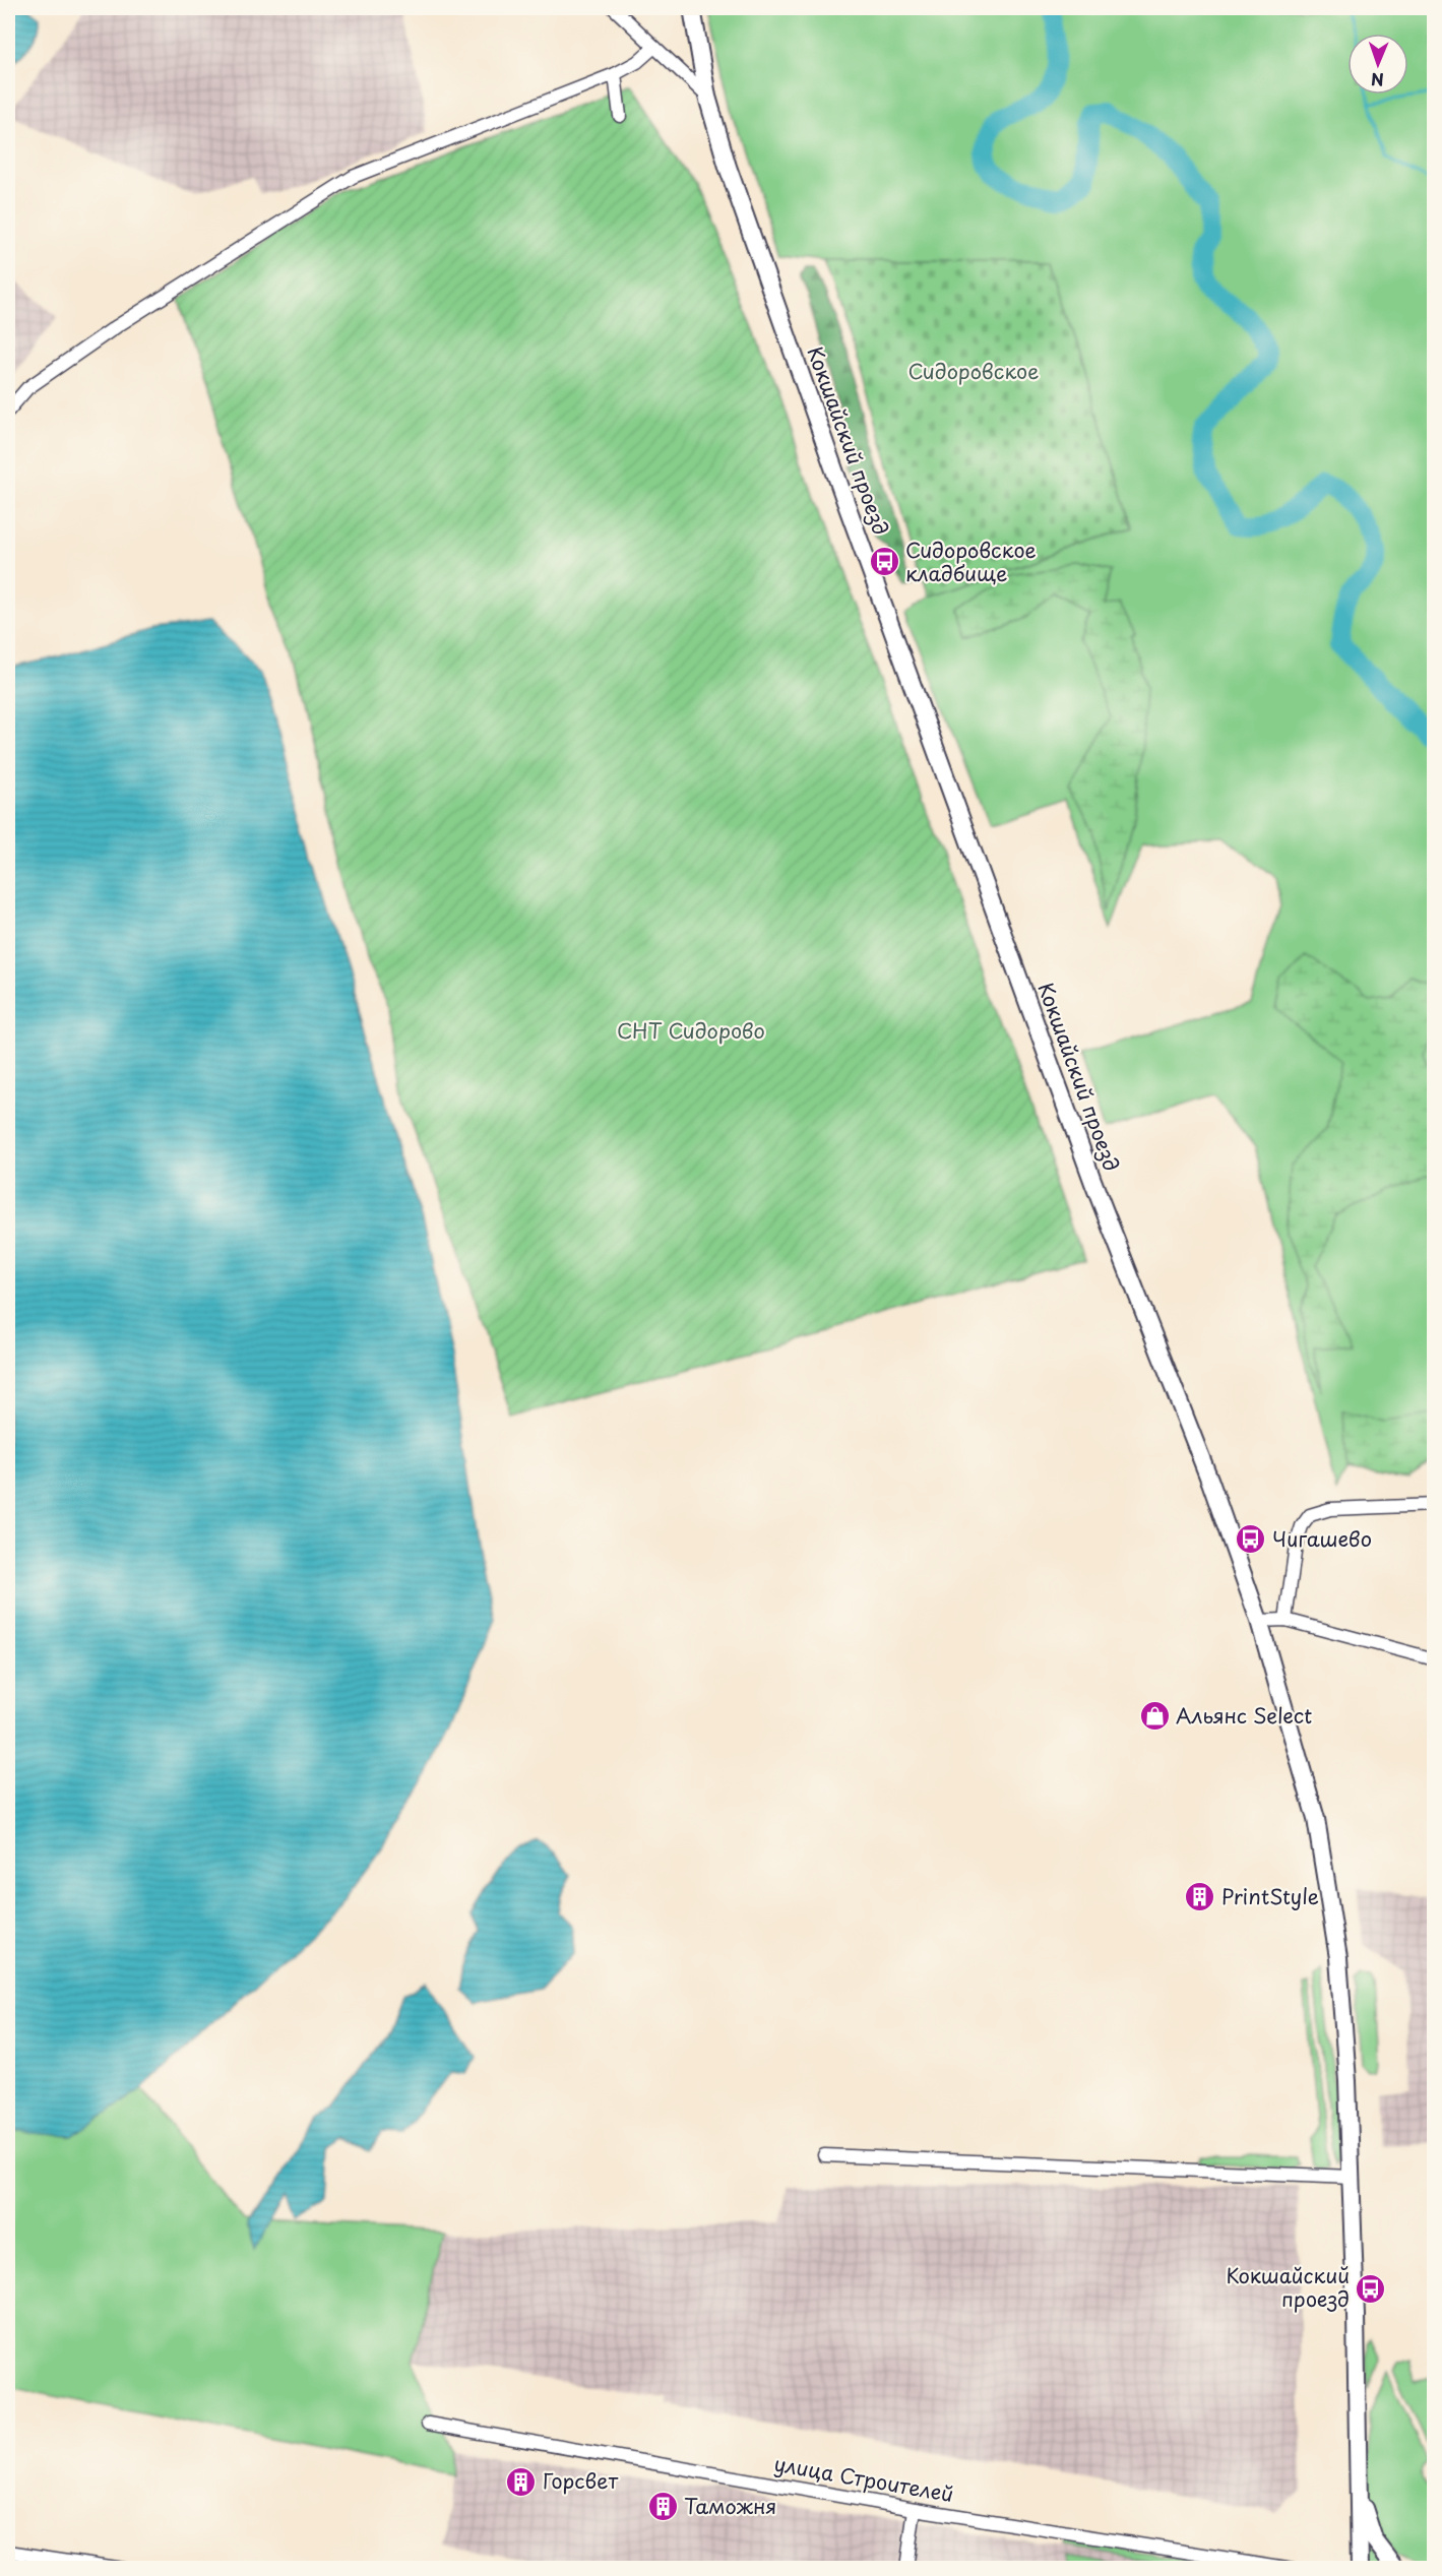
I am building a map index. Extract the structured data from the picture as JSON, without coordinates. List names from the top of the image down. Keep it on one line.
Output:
{"streets":{"main road":["Кокшайский проезд"],"street":["улица Строителей"]},"parks":["Сидоровское","СНТ Сидорово"],"places":{"bus stop":["Сидоровское кладбище","Чигашево","Кокшайский проезд"],"shop":["Альянс Select"],"building":["PrintStyle","Горсвет","Таможня"]},"north":"bottom"}
